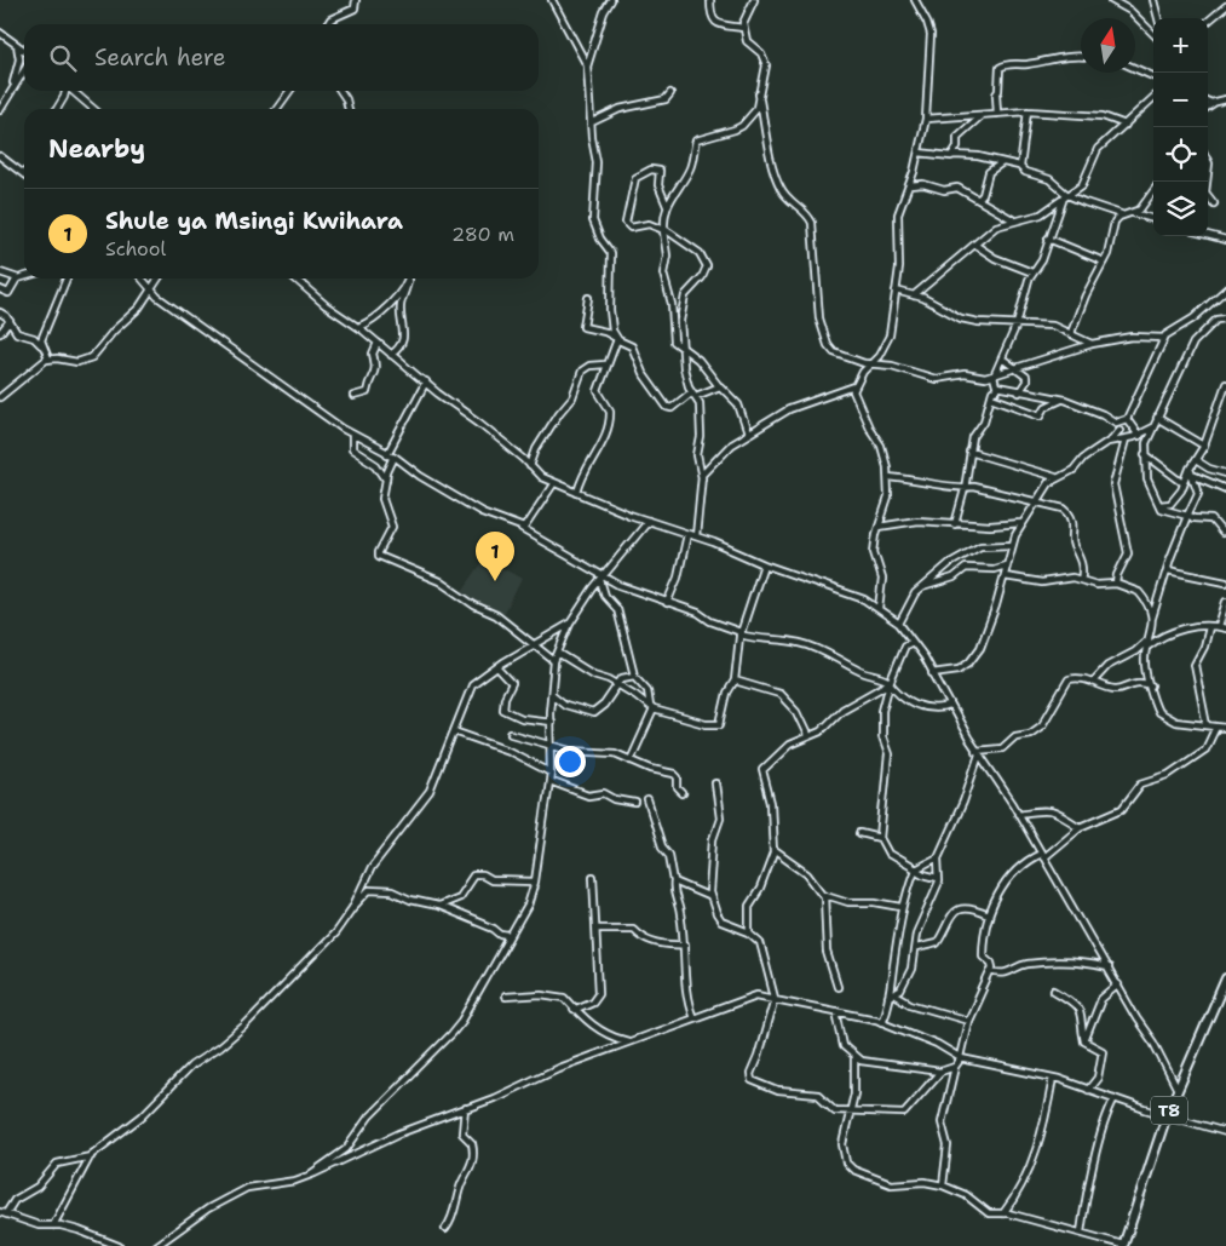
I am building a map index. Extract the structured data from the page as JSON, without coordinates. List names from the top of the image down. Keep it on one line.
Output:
{"streets":{"highway":["T8"]},"north":"top","page":{"map_buttons":["+","−"],"search":"Search here","heading":"Nearby","list":[{"mark":"1","name":"Shule ya Msingi Kwihara","note":"School","value":"280 m"}],"pins":"1"}}
